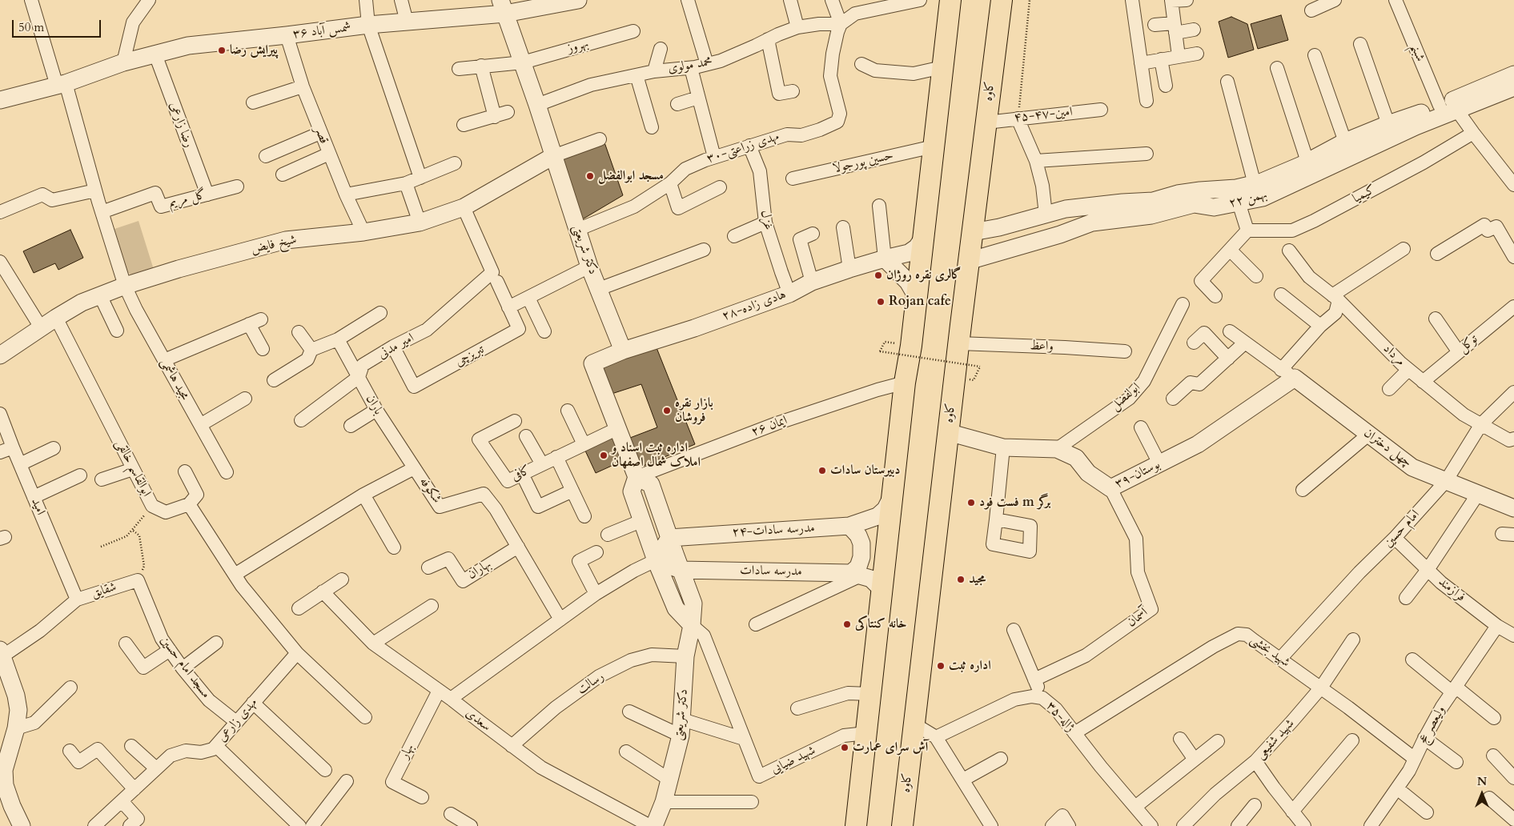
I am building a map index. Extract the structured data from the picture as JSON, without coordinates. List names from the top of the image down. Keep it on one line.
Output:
{"streets":{"main road":["کاوه"],"street":["شمس آباد ۳۶","بهروز","شبنم","محمد مولوی","۴۵-۴۷-امین","رضا زارعی","قصر","۳۰-مهدی زراعتی","حسین پورجولا","کیمیا","گل مریم","۲۲ بهمن","غزل","شیخ فایض","دکتر شریعتی","۲۸-هادی زاده","توکل","امیر مدنی","واعظ","مرداد","تبریزچی","مجید هاشمی","ابولفضل","باران","۲۶ ایمان","چهل دختران","ابوالقاسم خالقی","کافی","۳۹-بوستان","شکوفه","امید","امام حسین","۲۴-مدرسه سادات","بهاران","مدرسه سادات","فرازمند","شقایق","آسمان","شهید بخشی","مسجد امام حسین","رسالت","۳۵-ژاله","مهدی زارعی","سعدی","ولیعصر عج","شهید شفیعی","بهار","شهید ضیایی"]},"crossings":[["شمس آباد ۳۶","رضا زارعی"],["شمس آباد ۳۶","قصر"],["شمس آباد ۳۶","دکتر شریعتی"],["شمس آباد ۳۶","مجید هاشمی"],["بهروز","دکتر شریعتی"],["شبنم","۲۲ بهمن"],["محمد مولوی","۳۰-مهدی زراعتی"],["محمد مولوی","دکتر شریعتی"],["کاوه","۴۵-۴۷-امین"],["کاوه","۲۲ بهمن"],["کاوه","واعظ"],["کاوه","۳۹-بوستان"],["رضا زارعی","گل مریم"],["قصر","شیخ فایض"],["۳۰-مهدی زراعتی","غزل"],["۳۰-مهدی زراعتی","دکتر شریعتی"],["گل مریم","مجید هاشمی"],["غزل","۲۸-هادی زاده"],["شیخ فایض","دکتر شریعتی"],["شیخ فایض","تبریزچی"],["شیخ فایض","مجید هاشمی"],["شیخ فایض","ابوالقاسم خالقی"],["دکتر شریعتی","۲۸-هادی زاده"],["دکتر شریعتی","۲۶ ایمان"],["دکتر شریعتی","۲۴-مدرسه سادات"],["دکتر شریعتی","مدرسه سادات"],["دکتر شریعتی","رسالت"],["دکتر شریعتی","شهید ضیایی"],["توکل","مرداد"],["امیر مدنی","تبریزچی"],["امیر مدنی","باران"],["مرداد","امام حسین"],["ابولفضل","۳۹-بوستان"],["باران","شکوفه"],["چهل دختران","۳۹-بوستان"],["چهل دختران","امام حسین"],["۳۹-بوستان","آسمان"],["شکوفه","بهاران"],["امید","شقایق"],["امام حسین","فرازمند"],["امام حسین","شهید بخشی"],["فرازمند","ولیعصر عج"],["شقایق","مسجد امام حسین"],["شهید بخشی","۳۵-ژاله"],["شهید بخشی","ولیعصر عج"],["شهید بخشی","شهید شفیعی"],["مسجد امام حسین","مهدی زارعی"],["رسالت","سعدی"],["سعدی","بهار"]],"places":["پیرایش رضا","مسجد ابوالفضل","گالری نقره روژان","Rojan cafe","بازار نقره فروشان","اداره ثبت اسناد و املاک شمال اصفهان","دبیرستان سادات","فست فود m برگر","مجید","خانه کنتاکی","اداره ثبت","آش سرای عمارت"],"scale_bar":"50 m","north":"top"}
